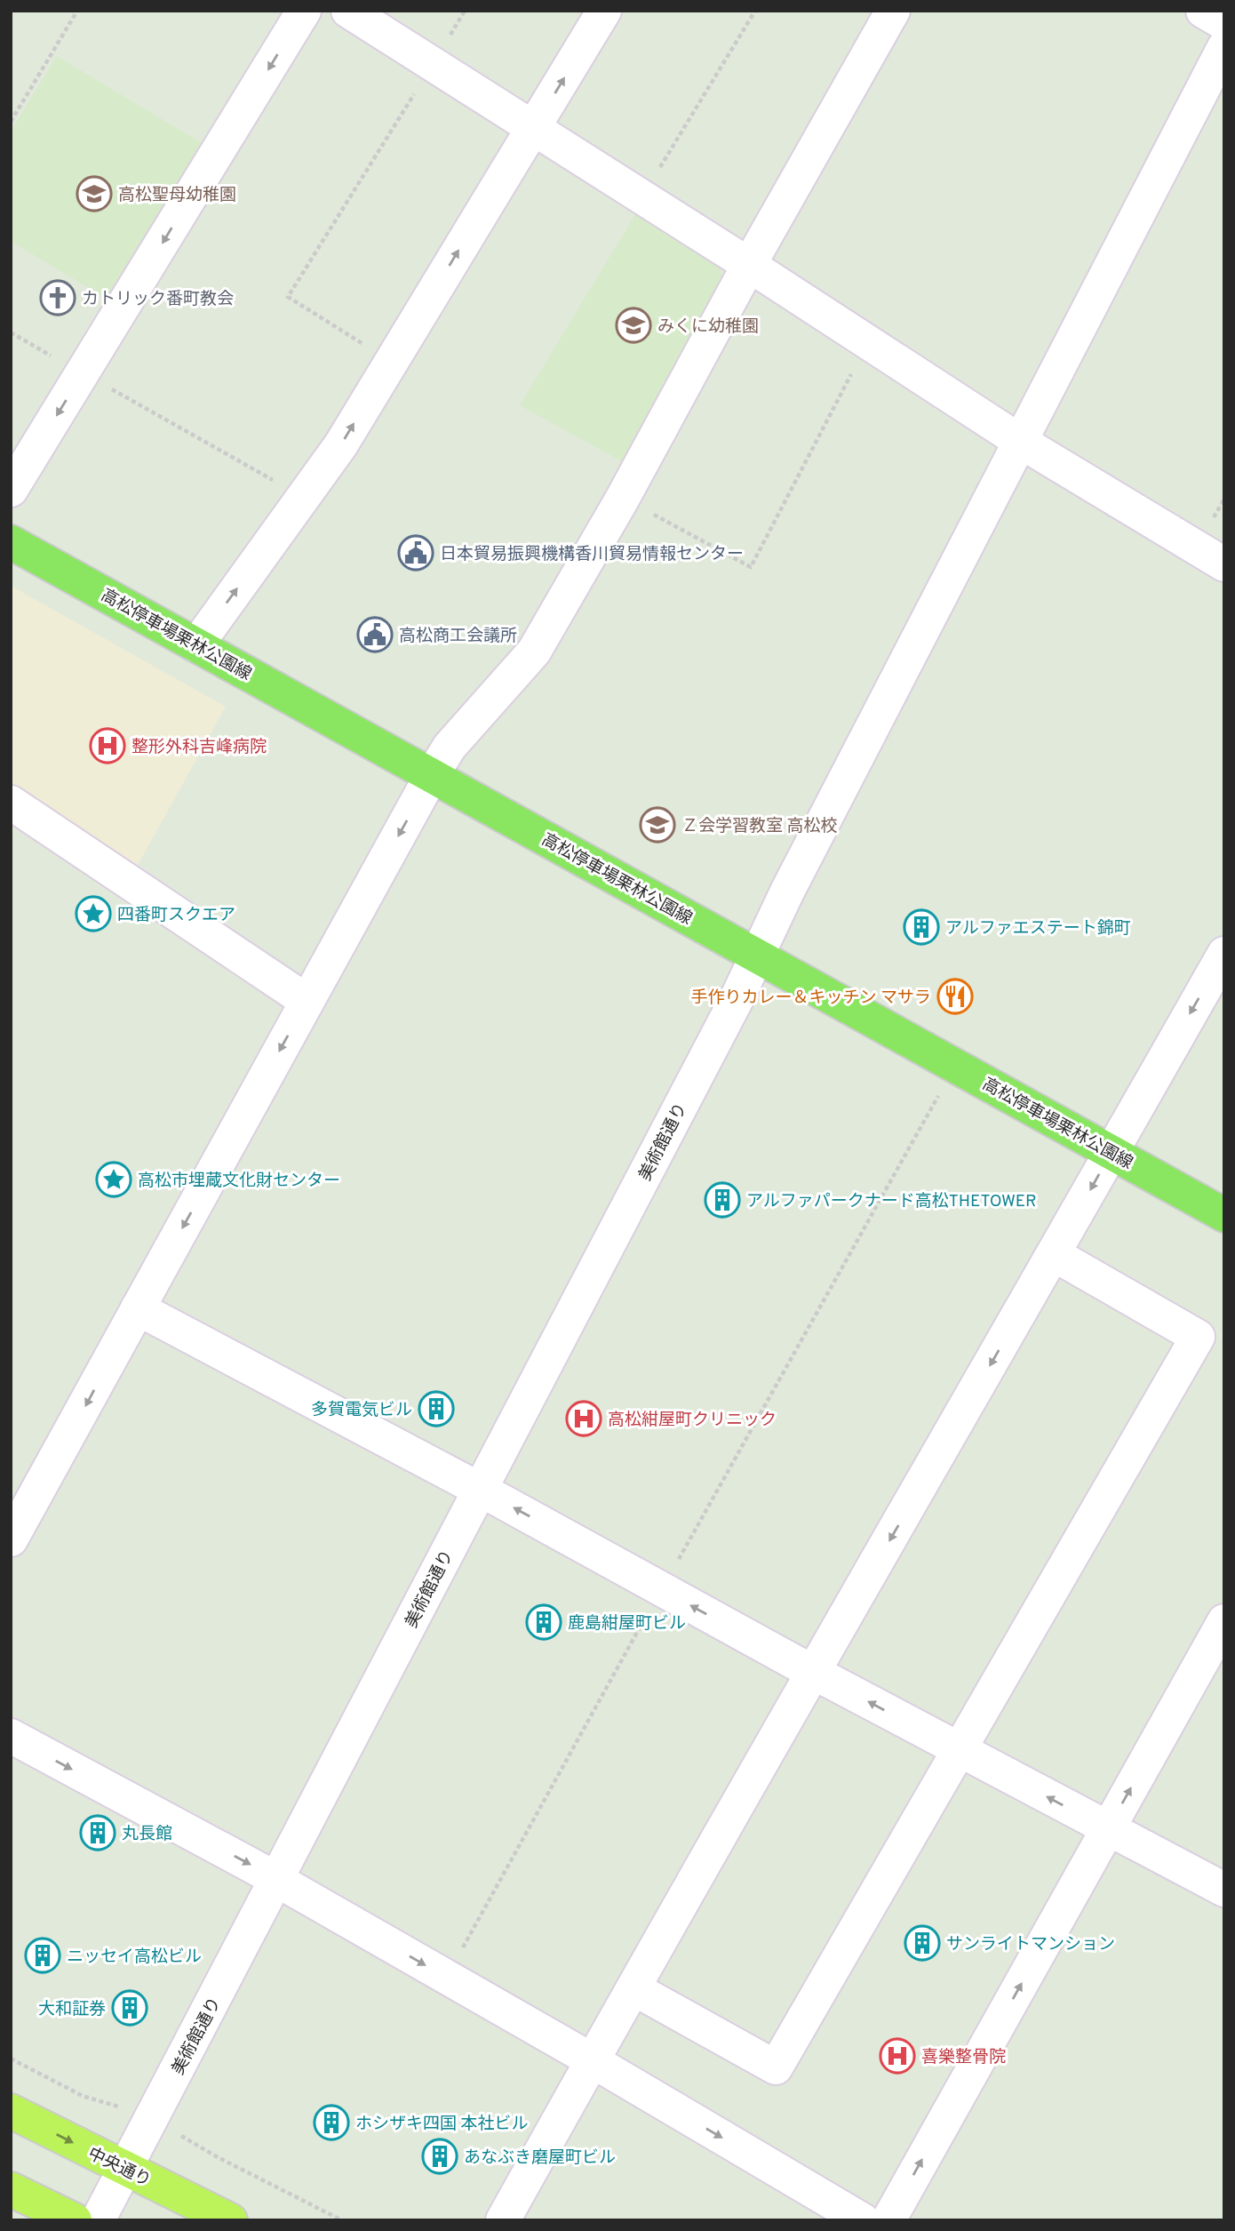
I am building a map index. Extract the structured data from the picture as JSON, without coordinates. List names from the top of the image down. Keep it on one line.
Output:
{"streets":{"highway":["中央通り"],"main road":["高松停車場栗林公園線"],"street":["美術館通り"]},"crossings":[["高松停車場栗林公園線","美術館通り"],["美術館通り","中央通り"]],"places":{"school or university":["高松聖母幼稚園","みくに幼稚園","Ｚ会学習教室 高松校"],"church":["カトリック番町教会"],"public building":["日本貿易振興機構香川貿易情報センター","高松商工会議所"],"hospital":["整形外科吉峰病院","高松紺屋町クリニック","喜樂整骨院"],"place":["四番町スクエア","高松市埋蔵文化財センター"],"building":["アルファエステート錦町","アルファパークナード高松THETOWER","多賀電気ビル","鹿島紺屋町ビル","丸長館","サンライトマンション","ニッセイ高松ビル","大和証券","ホシザキ四国 本社ビル","あなぶき磨屋町ビル"],"restaurant":["手作りカレー＆キッチン マサラ"]}}
